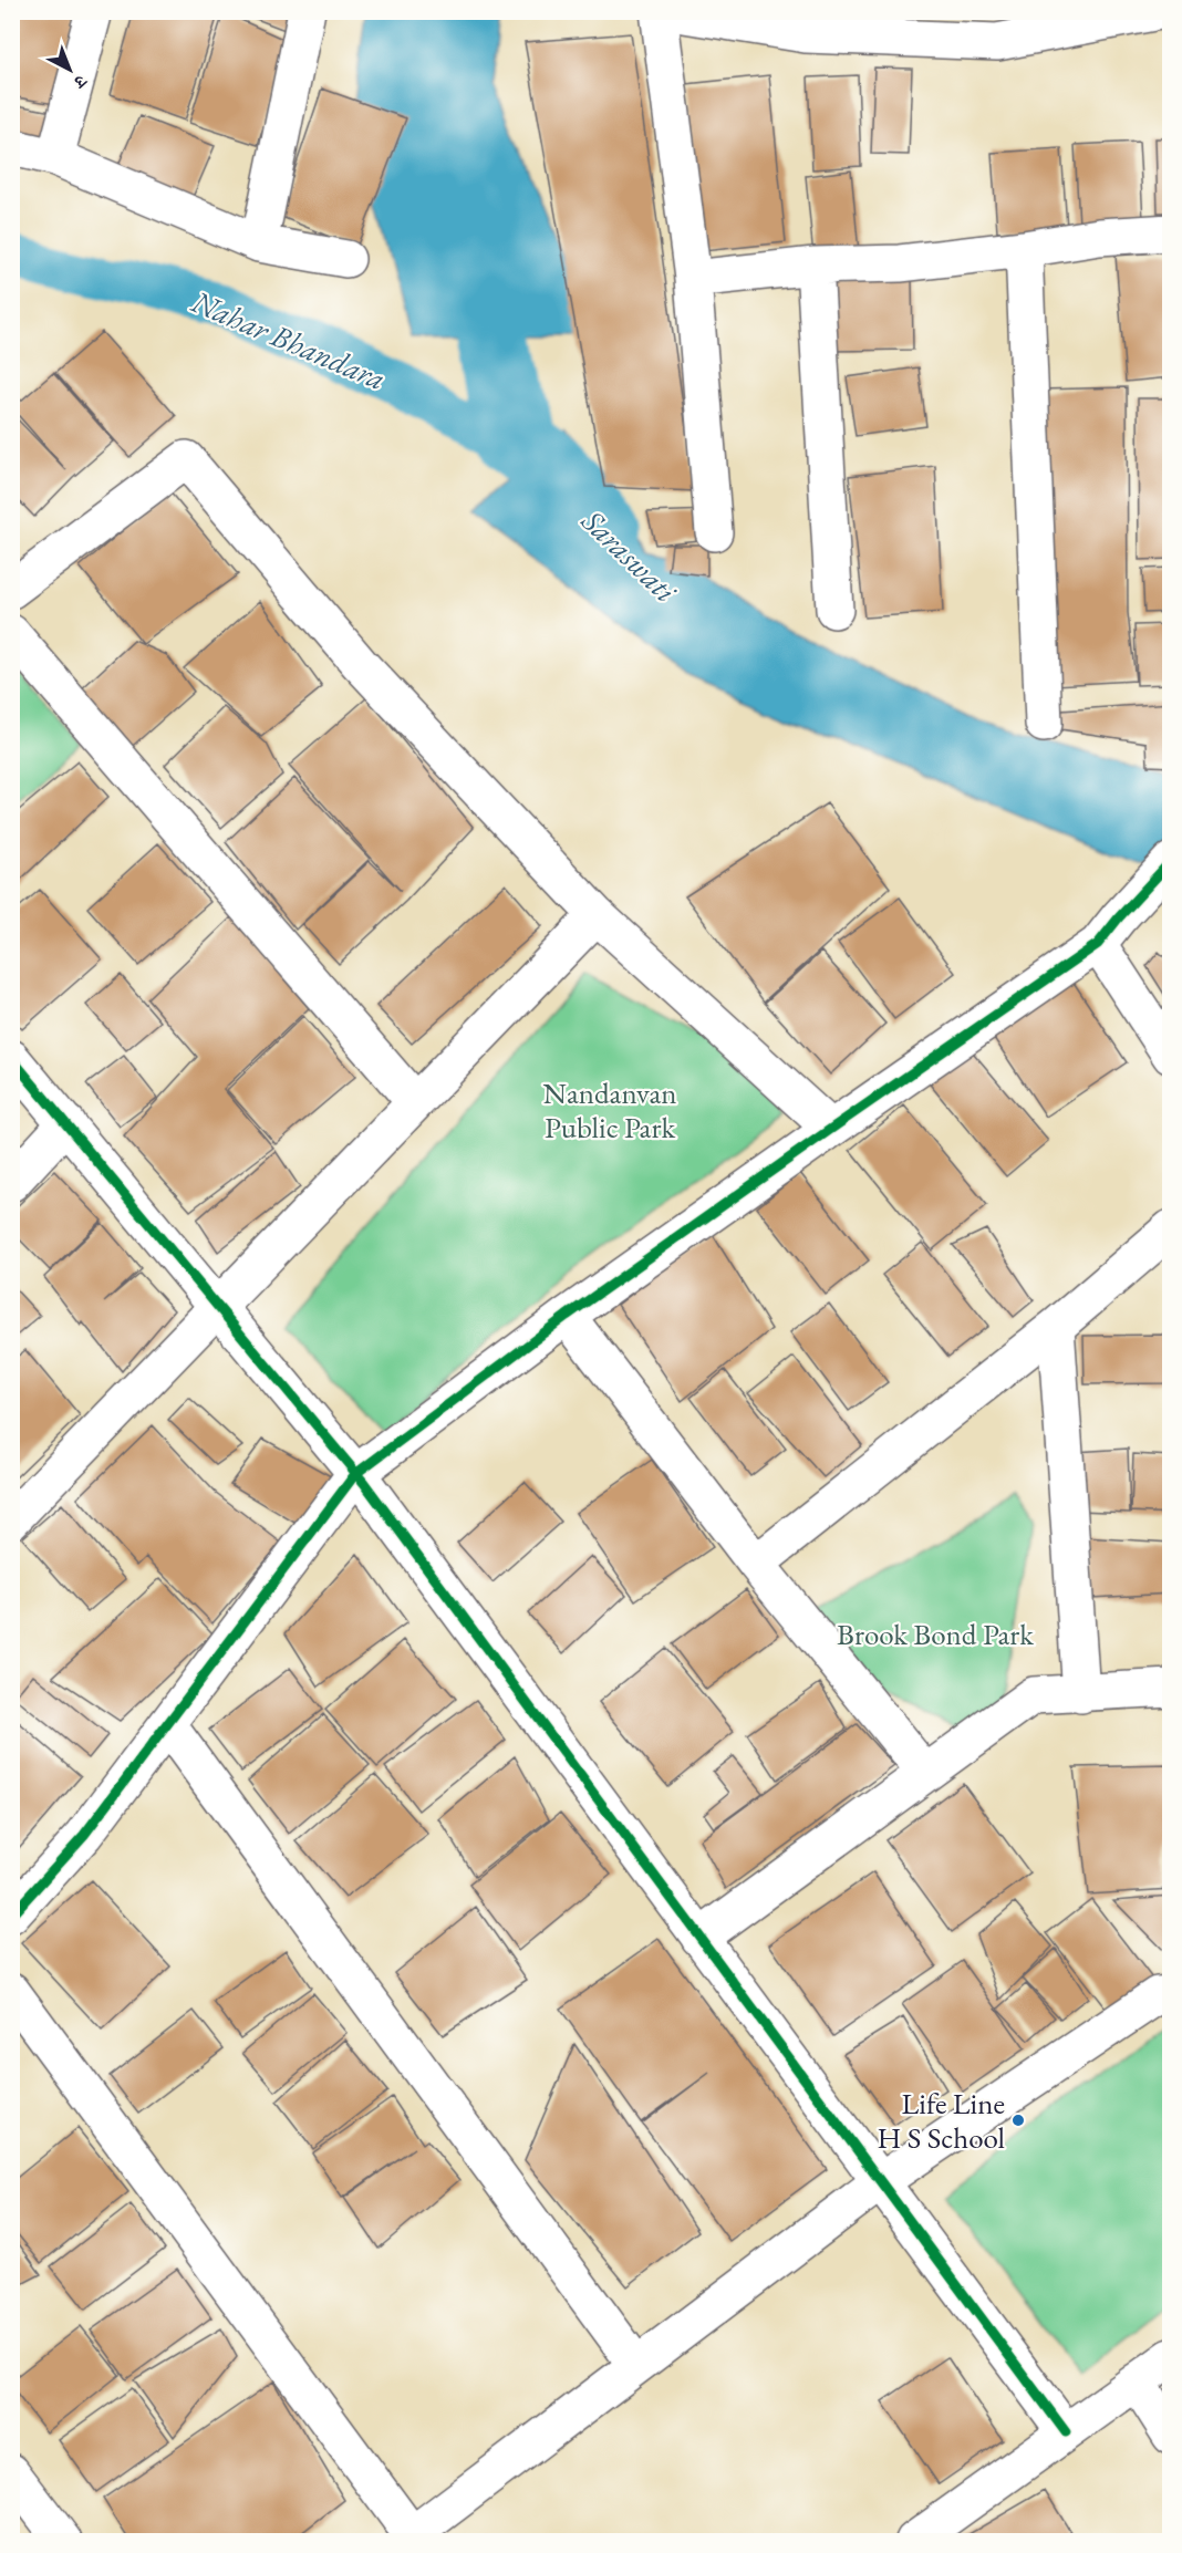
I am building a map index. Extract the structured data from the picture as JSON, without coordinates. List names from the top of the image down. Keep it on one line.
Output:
{"water":["Nahar Bhandara","Saraswati"],"parks":["Nandanvan Public Park","Brook Bond Park"],"places":["Life Line H S School"],"north":"bottom right"}
